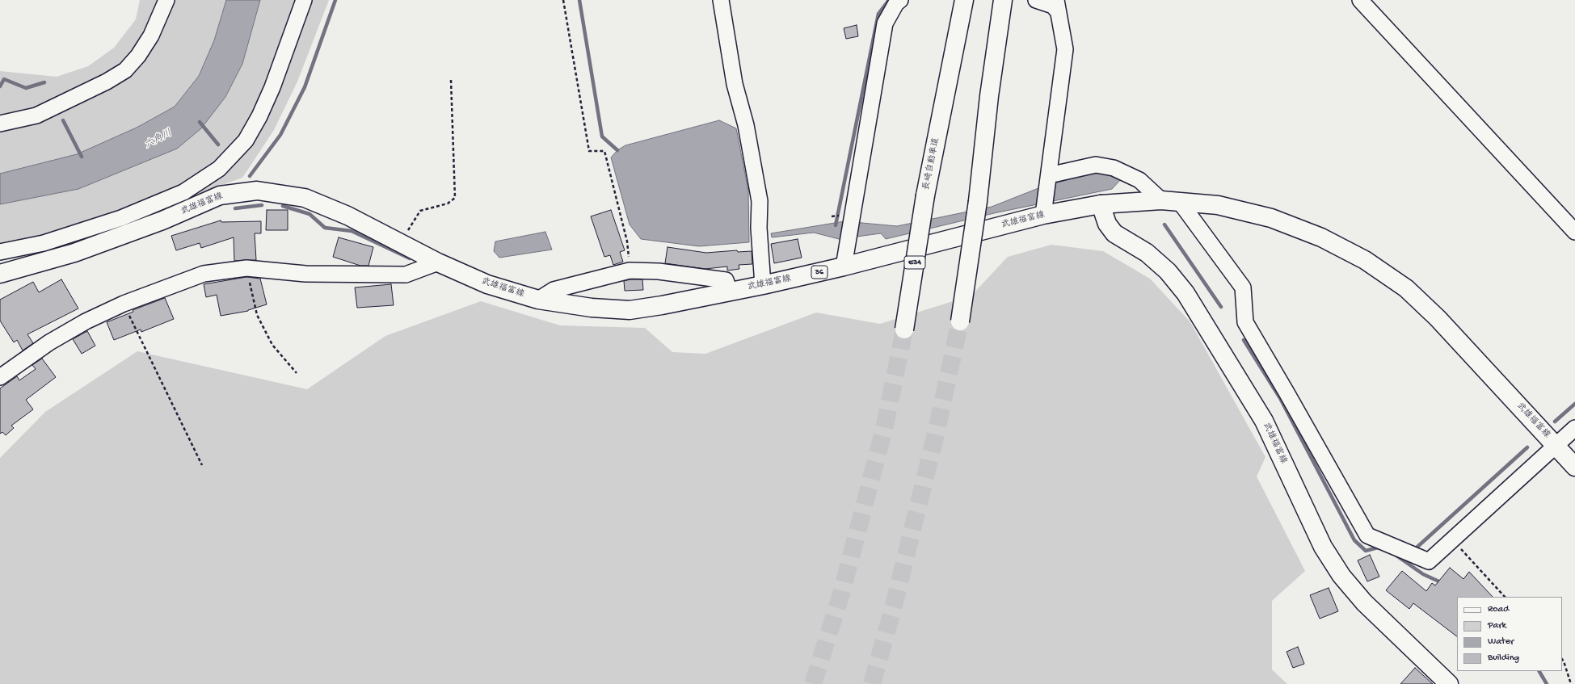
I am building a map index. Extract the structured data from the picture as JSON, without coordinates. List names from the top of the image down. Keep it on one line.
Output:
{"streets":{"main road":["長崎自動車道","武雄福富線","E34","36"]},"water":["六角川"],"legend":["Road","Park","Water","Building"]}
